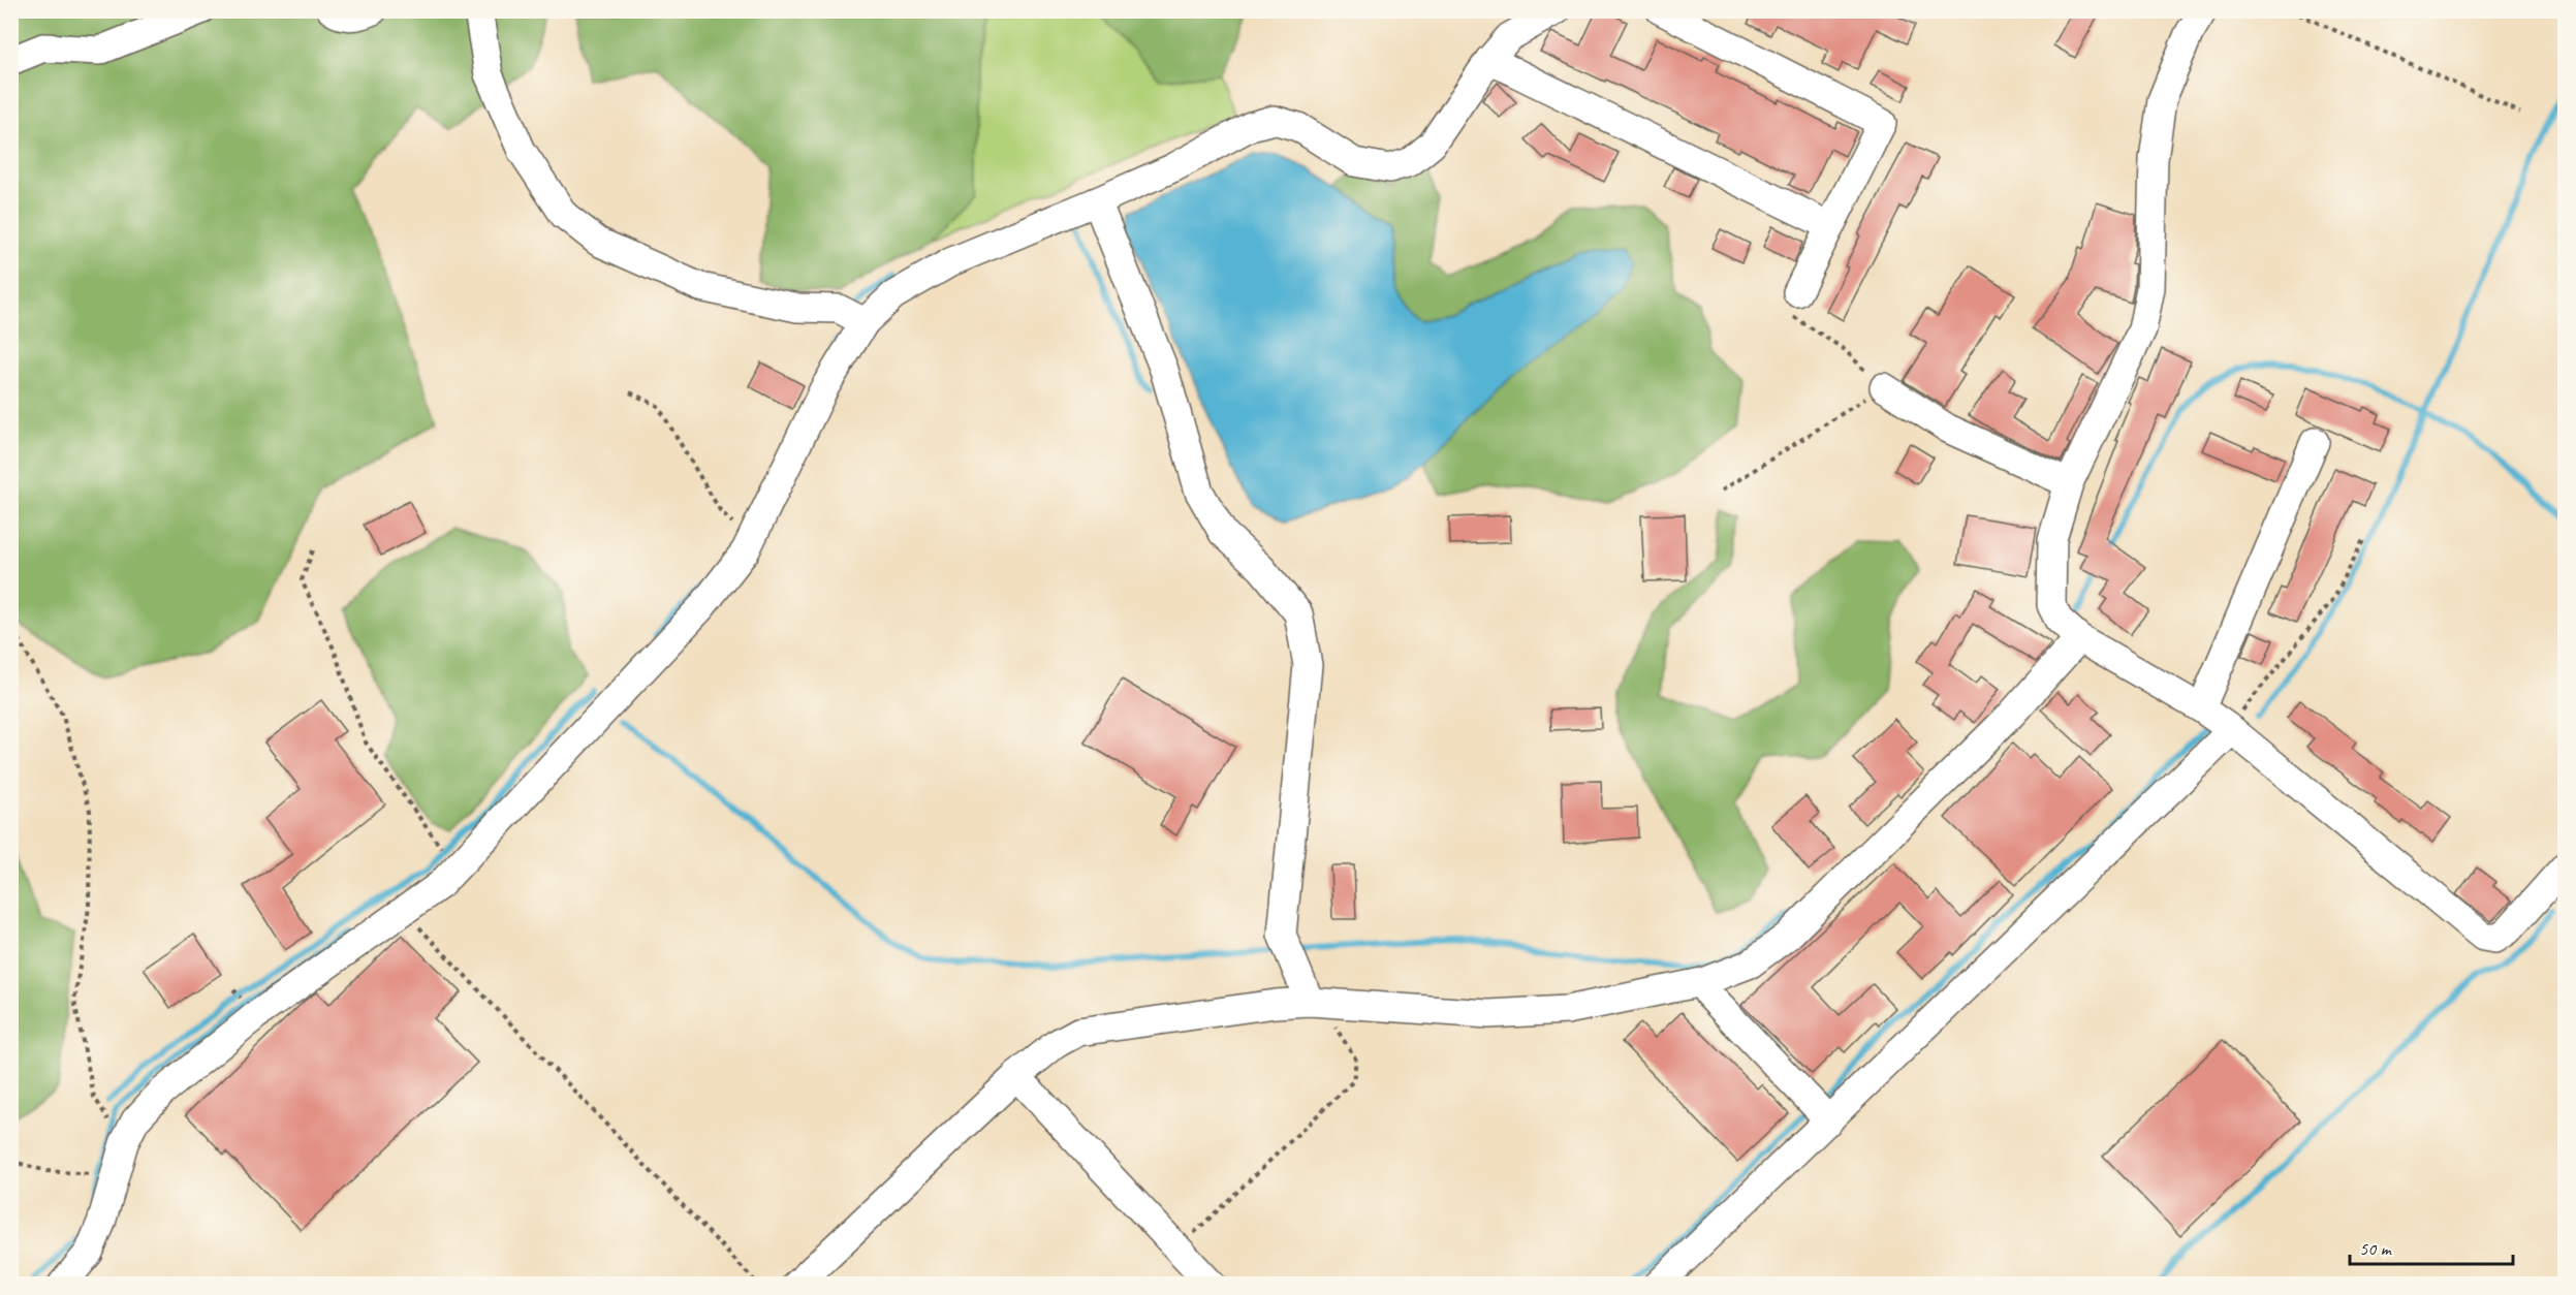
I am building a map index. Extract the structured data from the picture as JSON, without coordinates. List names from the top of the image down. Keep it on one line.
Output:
{"scale_bar":"50 m"}
